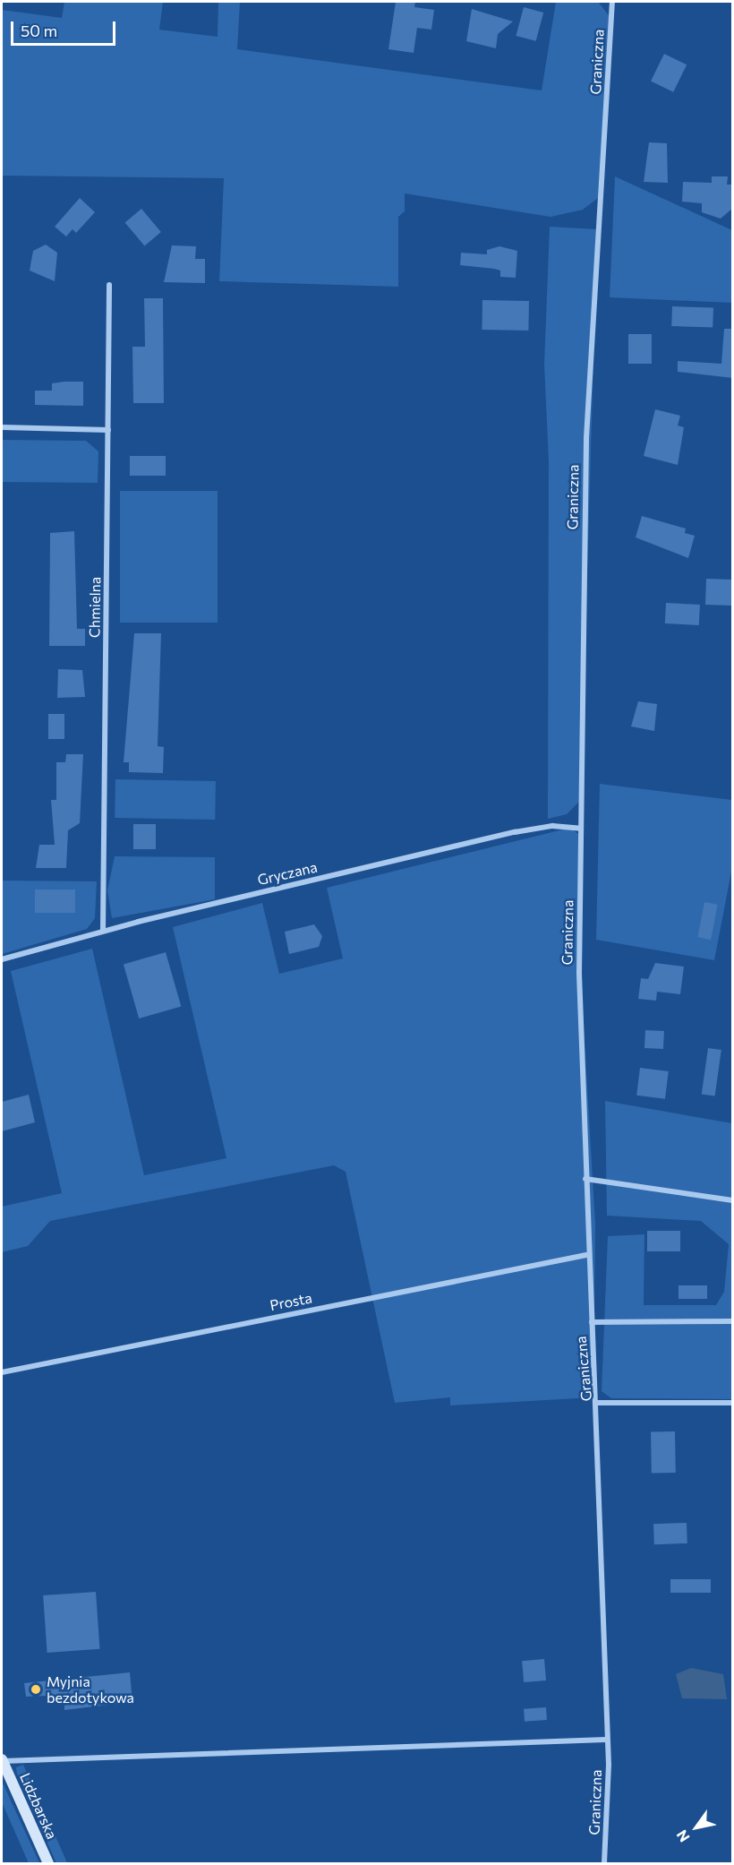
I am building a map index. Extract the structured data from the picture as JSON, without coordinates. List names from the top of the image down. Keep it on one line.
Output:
{"streets":{"main road":["Lidzbarska"],"street":["Graniczna","Chmielna","Gryczana","Prosta"]},"crossings":[["Graniczna","Gryczana"],["Graniczna","Prosta"],["Chmielna","Gryczana"]],"places":["Myjnia bezdotykowa"],"scale_bar":"50 m","north":"bottom left"}
